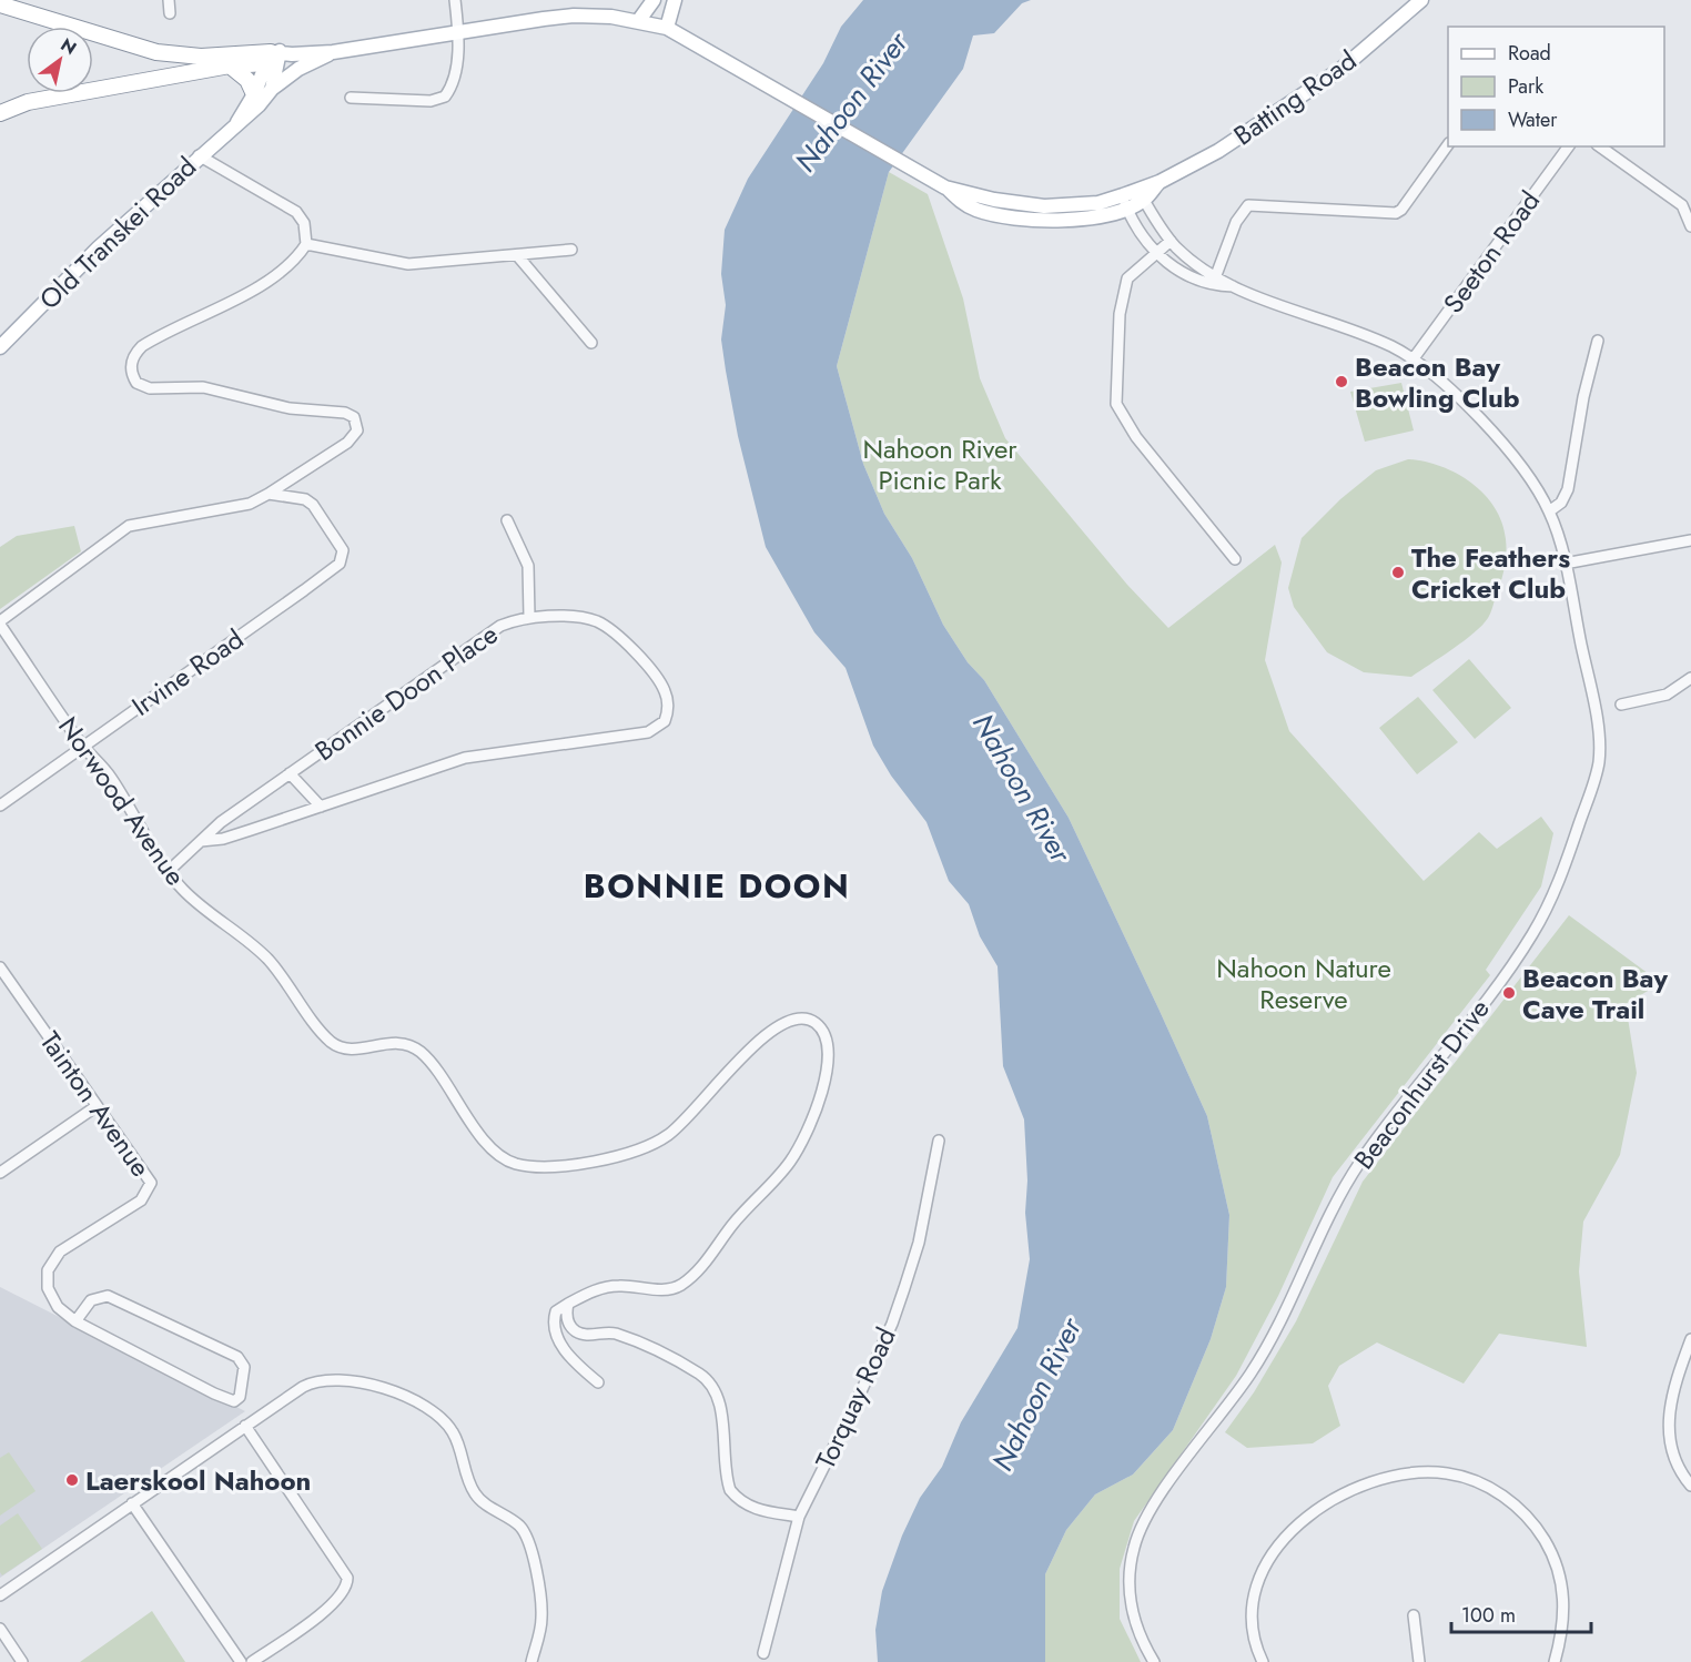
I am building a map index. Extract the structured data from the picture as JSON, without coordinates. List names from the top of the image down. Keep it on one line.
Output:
{"streets":{"main road":["Batting Road","Old Transkei Road"],"street":["Seeton Road","Irvine Road","Bonnie Doon Place","Norwood Avenue","Beaconhurst Drive","Tainton Avenue","Torquay Road"]},"crossings":[["Batting Road","Beaconhurst Drive"],["Seeton Road","Beaconhurst Drive"],["Irvine Road","Norwood Avenue"],["Bonnie Doon Place","Norwood Avenue"]],"districts":["BONNIE DOON"],"water":["Nahoon River"],"parks":["Nahoon River Picnic Park","Nahoon Nature Reserve"],"places":["Beacon Bay Bowling Club","The Feathers Cricket Club","Beacon Bay Cave Trail","Laerskool Nahoon"],"legend":["Road","Park","Water"],"scale_bar":"100 m","north":"top right"}
